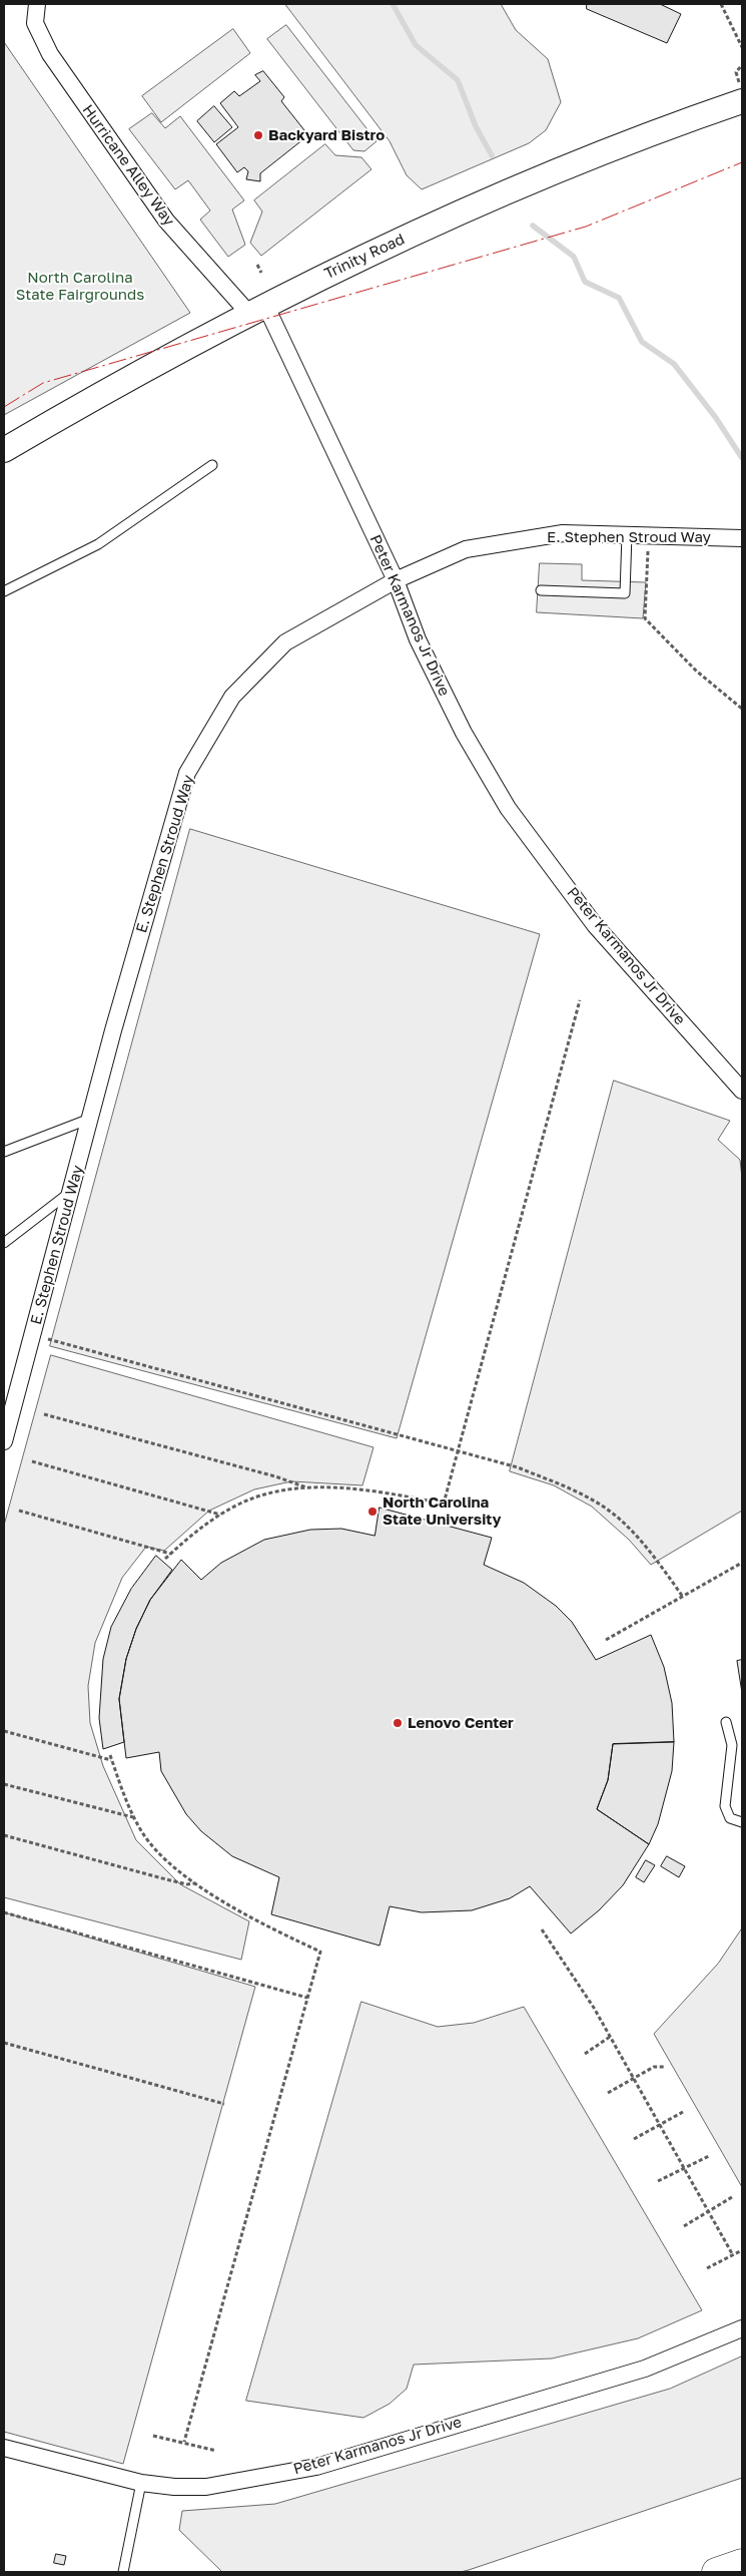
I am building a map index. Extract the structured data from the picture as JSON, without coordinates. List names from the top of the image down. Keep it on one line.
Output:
{"streets":{"main road":["Trinity Road"],"street":["Hurricane Alley Way","E. Stephen Stroud Way","Peter Karmanos Jr Drive"]},"crossings":[["Hurricane Alley Way","Trinity Road"],["Hurricane Alley Way","Peter Karmanos Jr Drive"],["Trinity Road","Peter Karmanos Jr Drive"],["E. Stephen Stroud Way","Peter Karmanos Jr Drive"]],"parks":["North Carolina State Fairgrounds"],"places":["Backyard Bistro","North Carolina State University","Lenovo Center"]}
